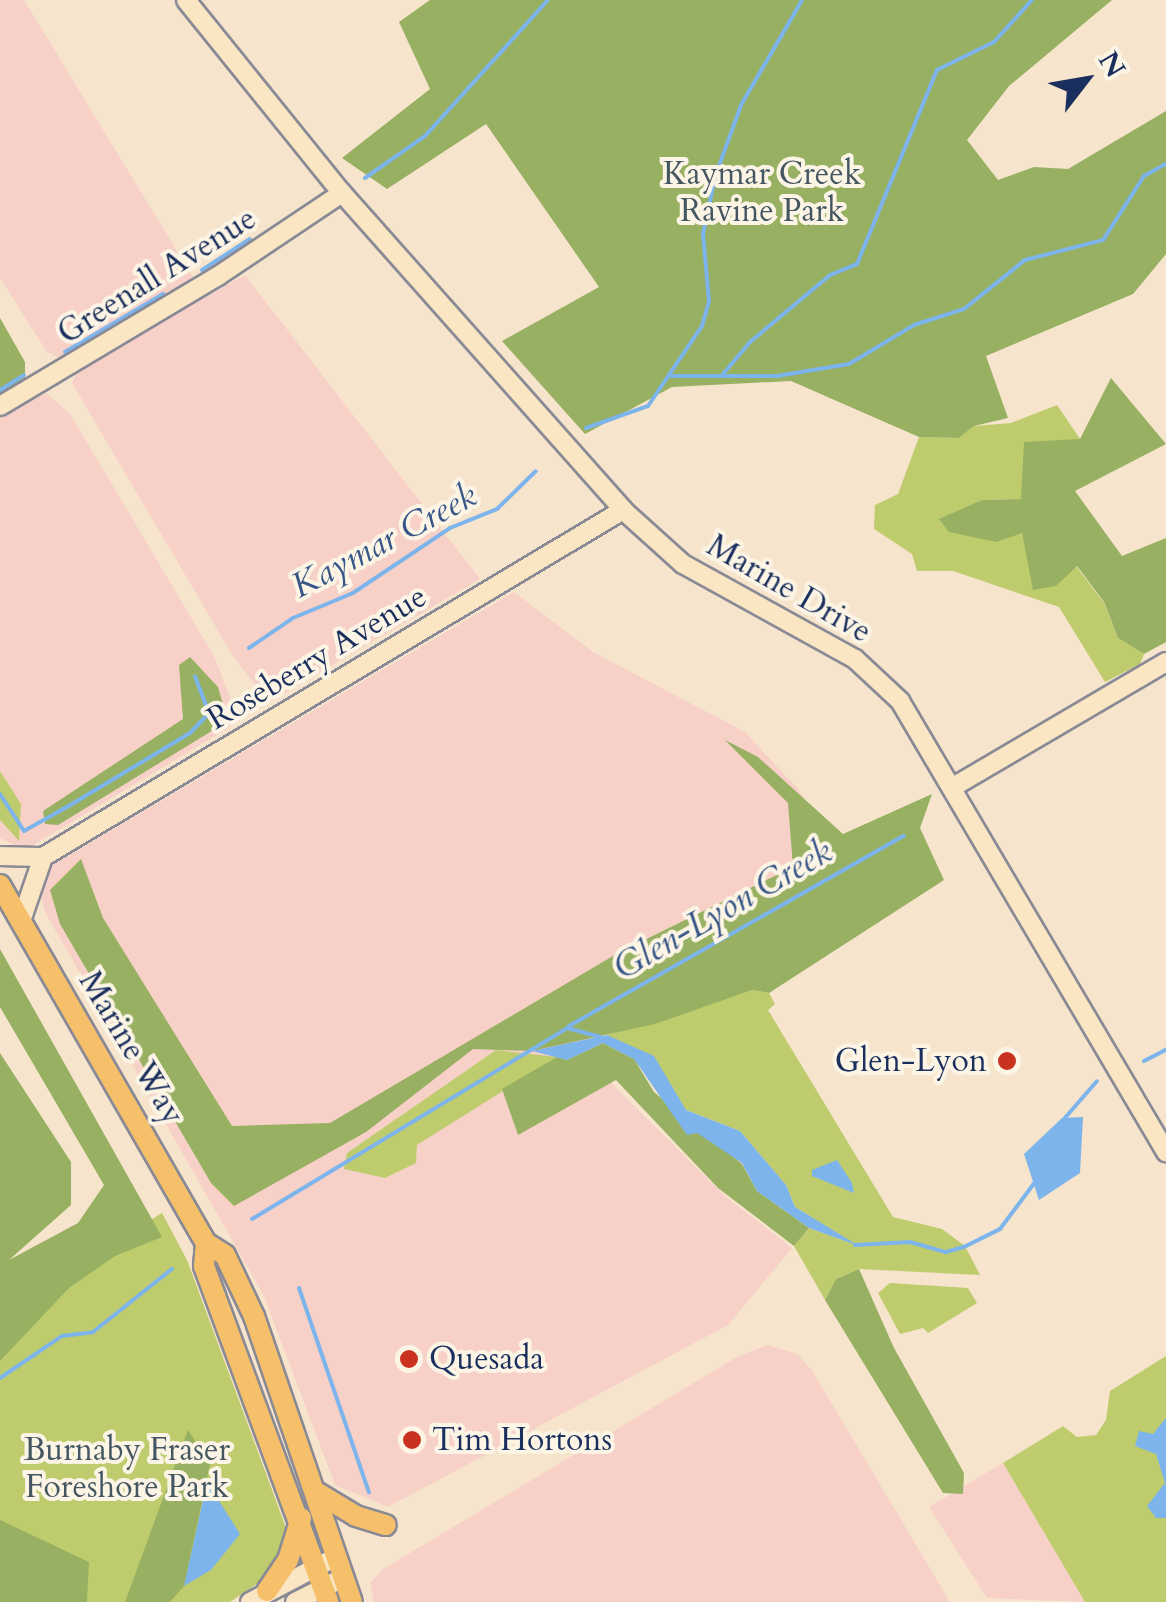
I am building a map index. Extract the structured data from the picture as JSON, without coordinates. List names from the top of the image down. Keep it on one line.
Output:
{"streets":{"main road":["Marine Way"],"street":["Greenall Avenue","Marine Drive","Roseberry Avenue"]},"crossings":[["Greenall Avenue","Marine Drive"],["Marine Drive","Roseberry Avenue"]],"water":["Kaymar Creek","Glen-Lyon Creek"],"parks":["Kaymar Creek Ravine Park","Burnaby Fraser Foreshore Park"],"places":["Glen-Lyon","Quesada","Tim Hortons"],"north":"top right"}
